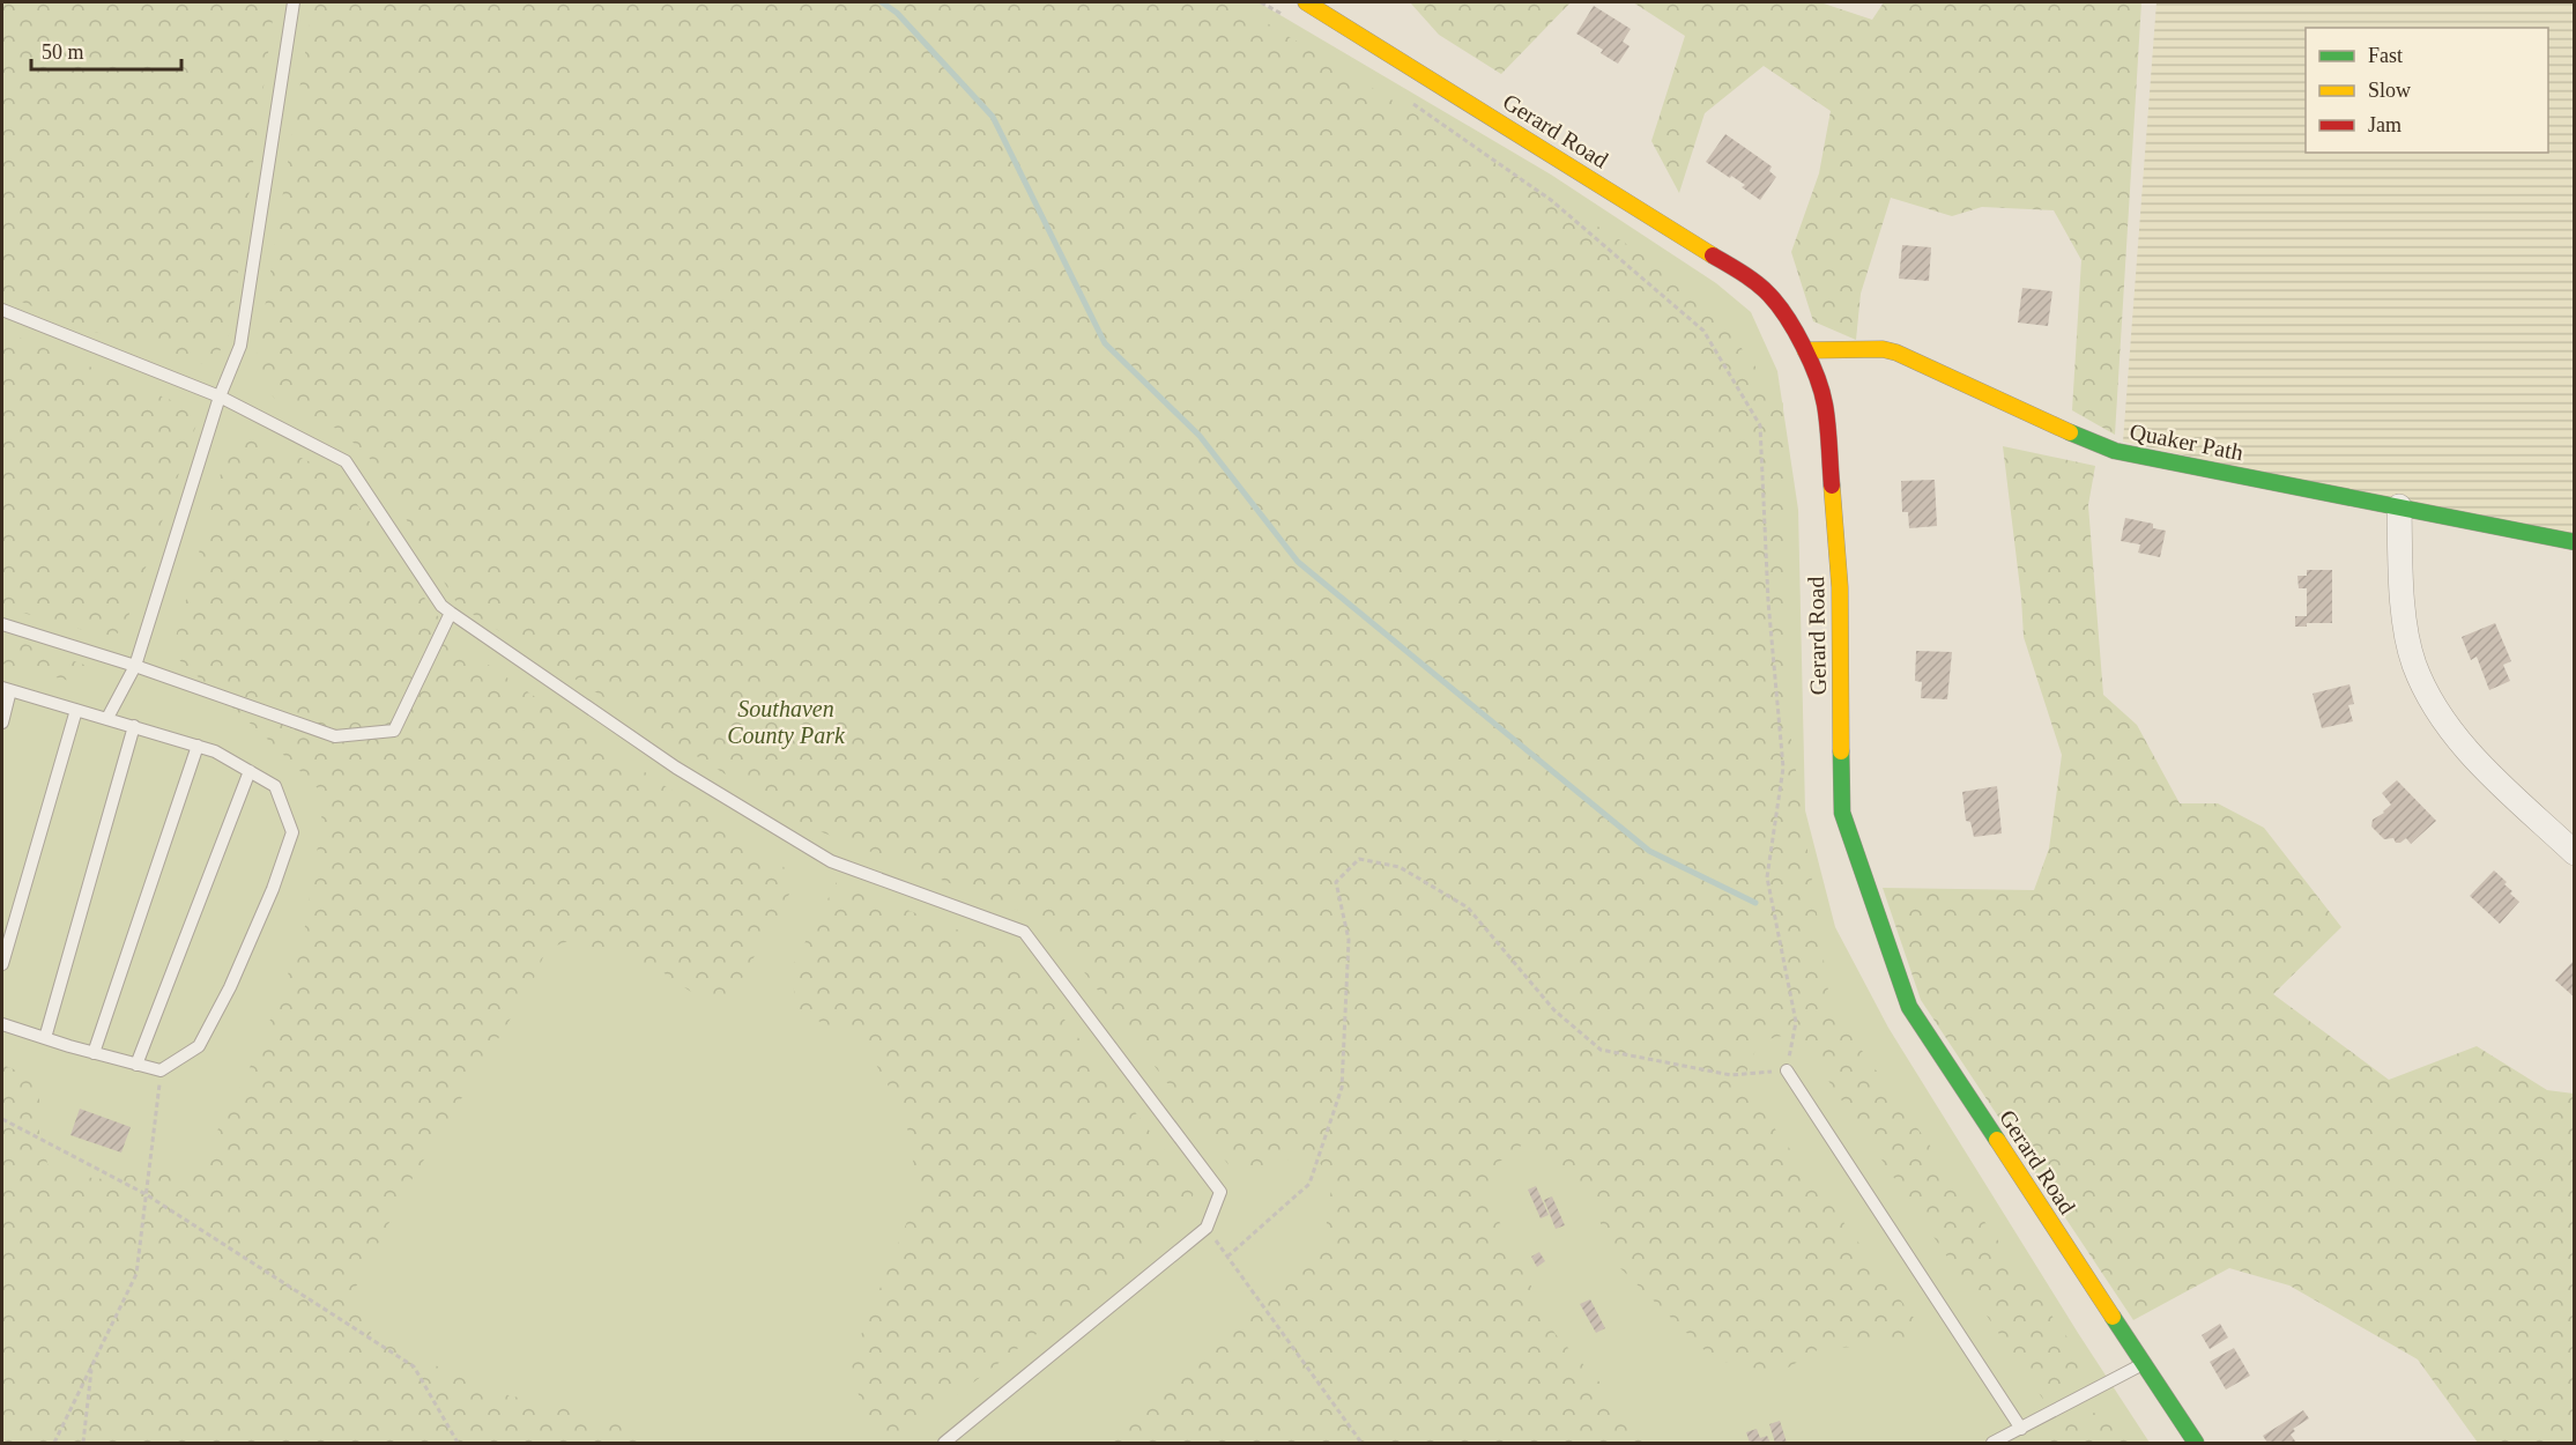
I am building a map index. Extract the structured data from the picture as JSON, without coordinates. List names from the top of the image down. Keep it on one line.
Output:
{"streets":{"street":["Gerard Road","Quaker Path"]},"crossings":[["Gerard Road","Quaker Path"]],"parks":["Southaven County Park"],"legend":["Fast","Slow","Jam"],"scale_bar":"50 m"}
